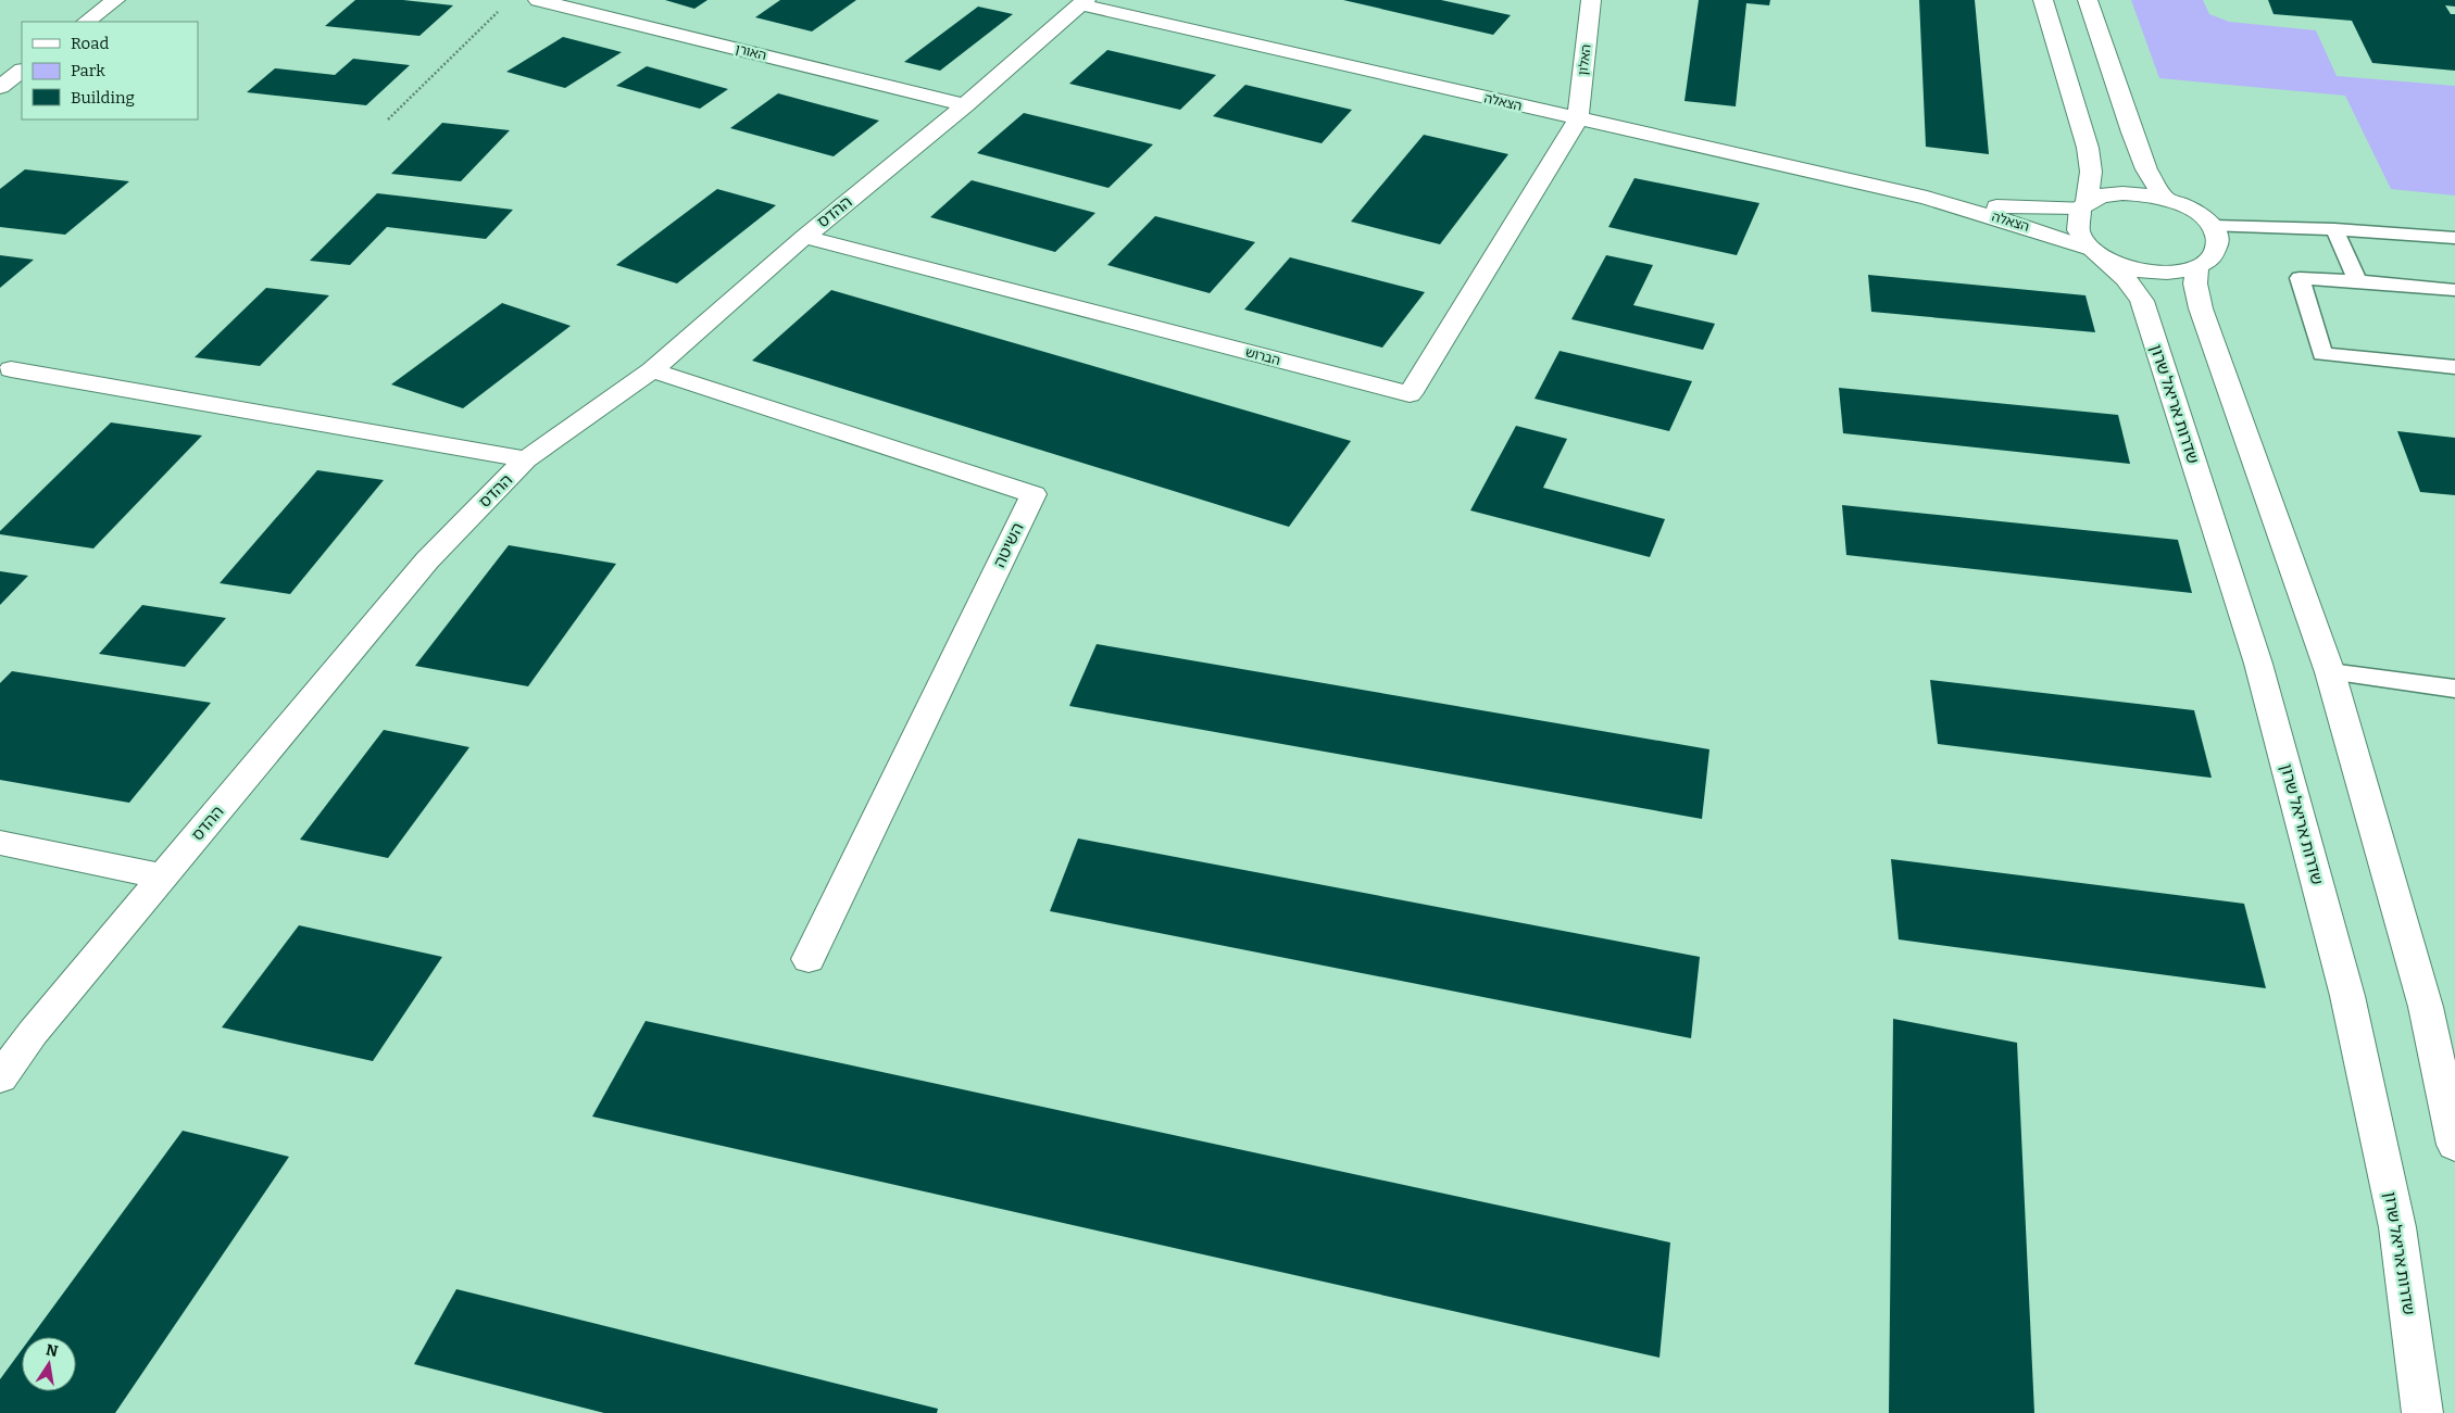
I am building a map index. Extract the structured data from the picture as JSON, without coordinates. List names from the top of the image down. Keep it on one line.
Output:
{"streets":{"street":["האורן","האלון","הצאלה","ההדס","הברוש","שדרות אריאל שרון","השיטה"]},"crossings":[["האורן","ההדס"],["האלון","הצאלה"],["האלון","הברוש"],["הצאלה","ההדס"],["הצאלה","הברוש"],["הצאלה","שדרות אריאל שרון"],["ההדס","הברוש"],["ההדס","השיטה"]],"legend":["Road","Park","Building"],"north":"top"}
